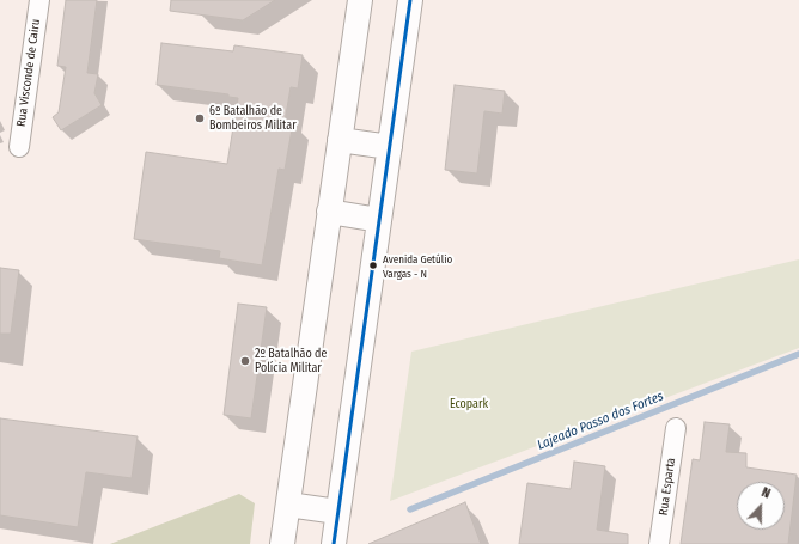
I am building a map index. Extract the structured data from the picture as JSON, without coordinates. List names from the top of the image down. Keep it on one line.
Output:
{"streets":{"street":["Rua Visconde de Cairu","Rua Esparta"]},"water":["Lajeado Passo dos Fortes"],"parks":["Ecopark"],"places":["6º Batalhão de Bombeiros Militar","Avenida Getúlio Vargas - N","2º Batalhão de Polícia Militar"],"north":"top"}
